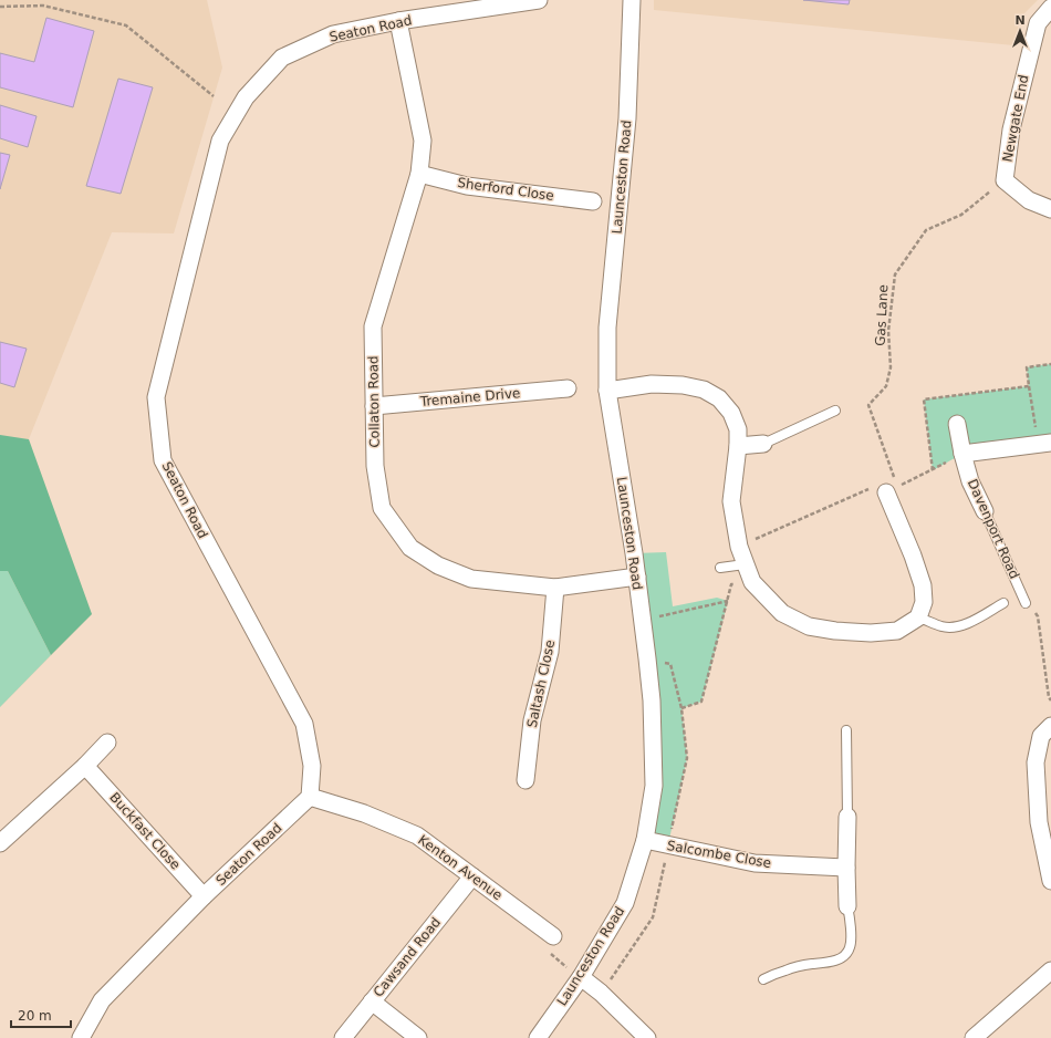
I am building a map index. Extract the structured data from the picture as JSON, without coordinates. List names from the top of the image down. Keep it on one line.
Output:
{"streets":{"street":["Seaton Road","Newgate End","Launceston Road","Sherford Close","Tremaine Drive","Collaton Road","Davenport Road","Saltash Close","Buckfast Close","Salcombe Close","Kenton Avenue","Cawsand Road"],"path":["Gas Lane"]},"crossings":[["Seaton Road","Collaton Road"],["Seaton Road","Buckfast Close"],["Seaton Road","Kenton Avenue"],["Newgate End","Gas Lane"],["Launceston Road","Collaton Road"],["Launceston Road","Salcombe Close"],["Sherford Close","Collaton Road"],["Tremaine Drive","Collaton Road"],["Collaton Road","Saltash Close"],["Kenton Avenue","Cawsand Road"]],"scale_bar":"20 m","north":"top"}
